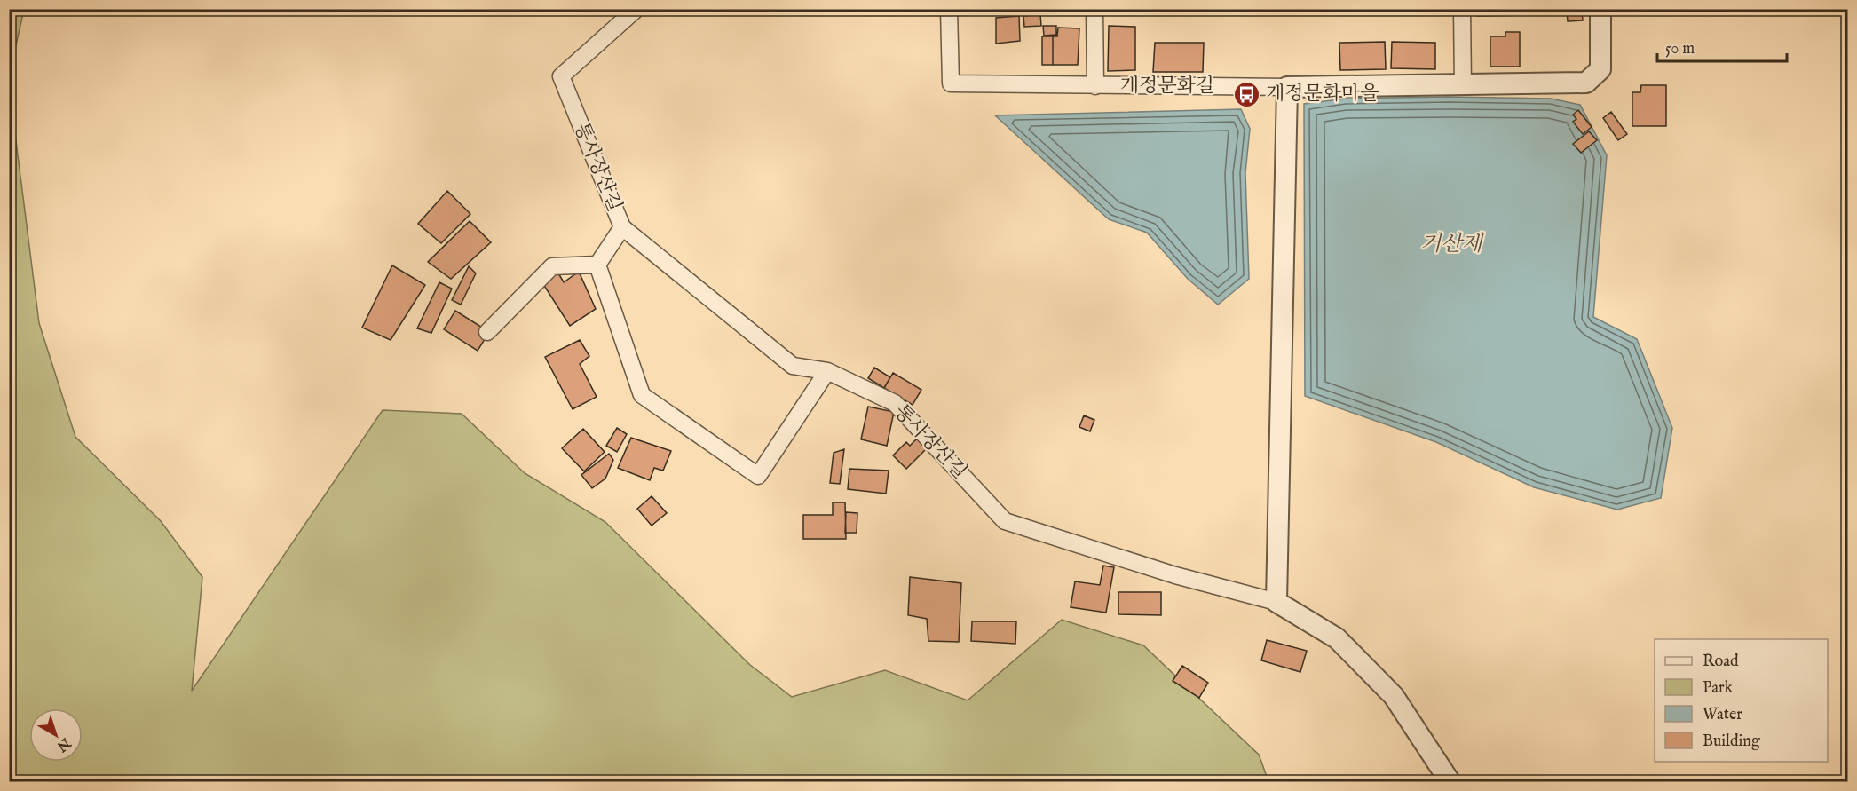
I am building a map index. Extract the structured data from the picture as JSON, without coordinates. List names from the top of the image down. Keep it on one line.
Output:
{"streets":{"street":["개정문화길","통사장산길"]},"water":["거산제"],"places":{"bus stop":["개정문화마을"]},"legend":["Road","Park","Water","Building"],"scale_bar":"50 m","north":"bottom right"}
